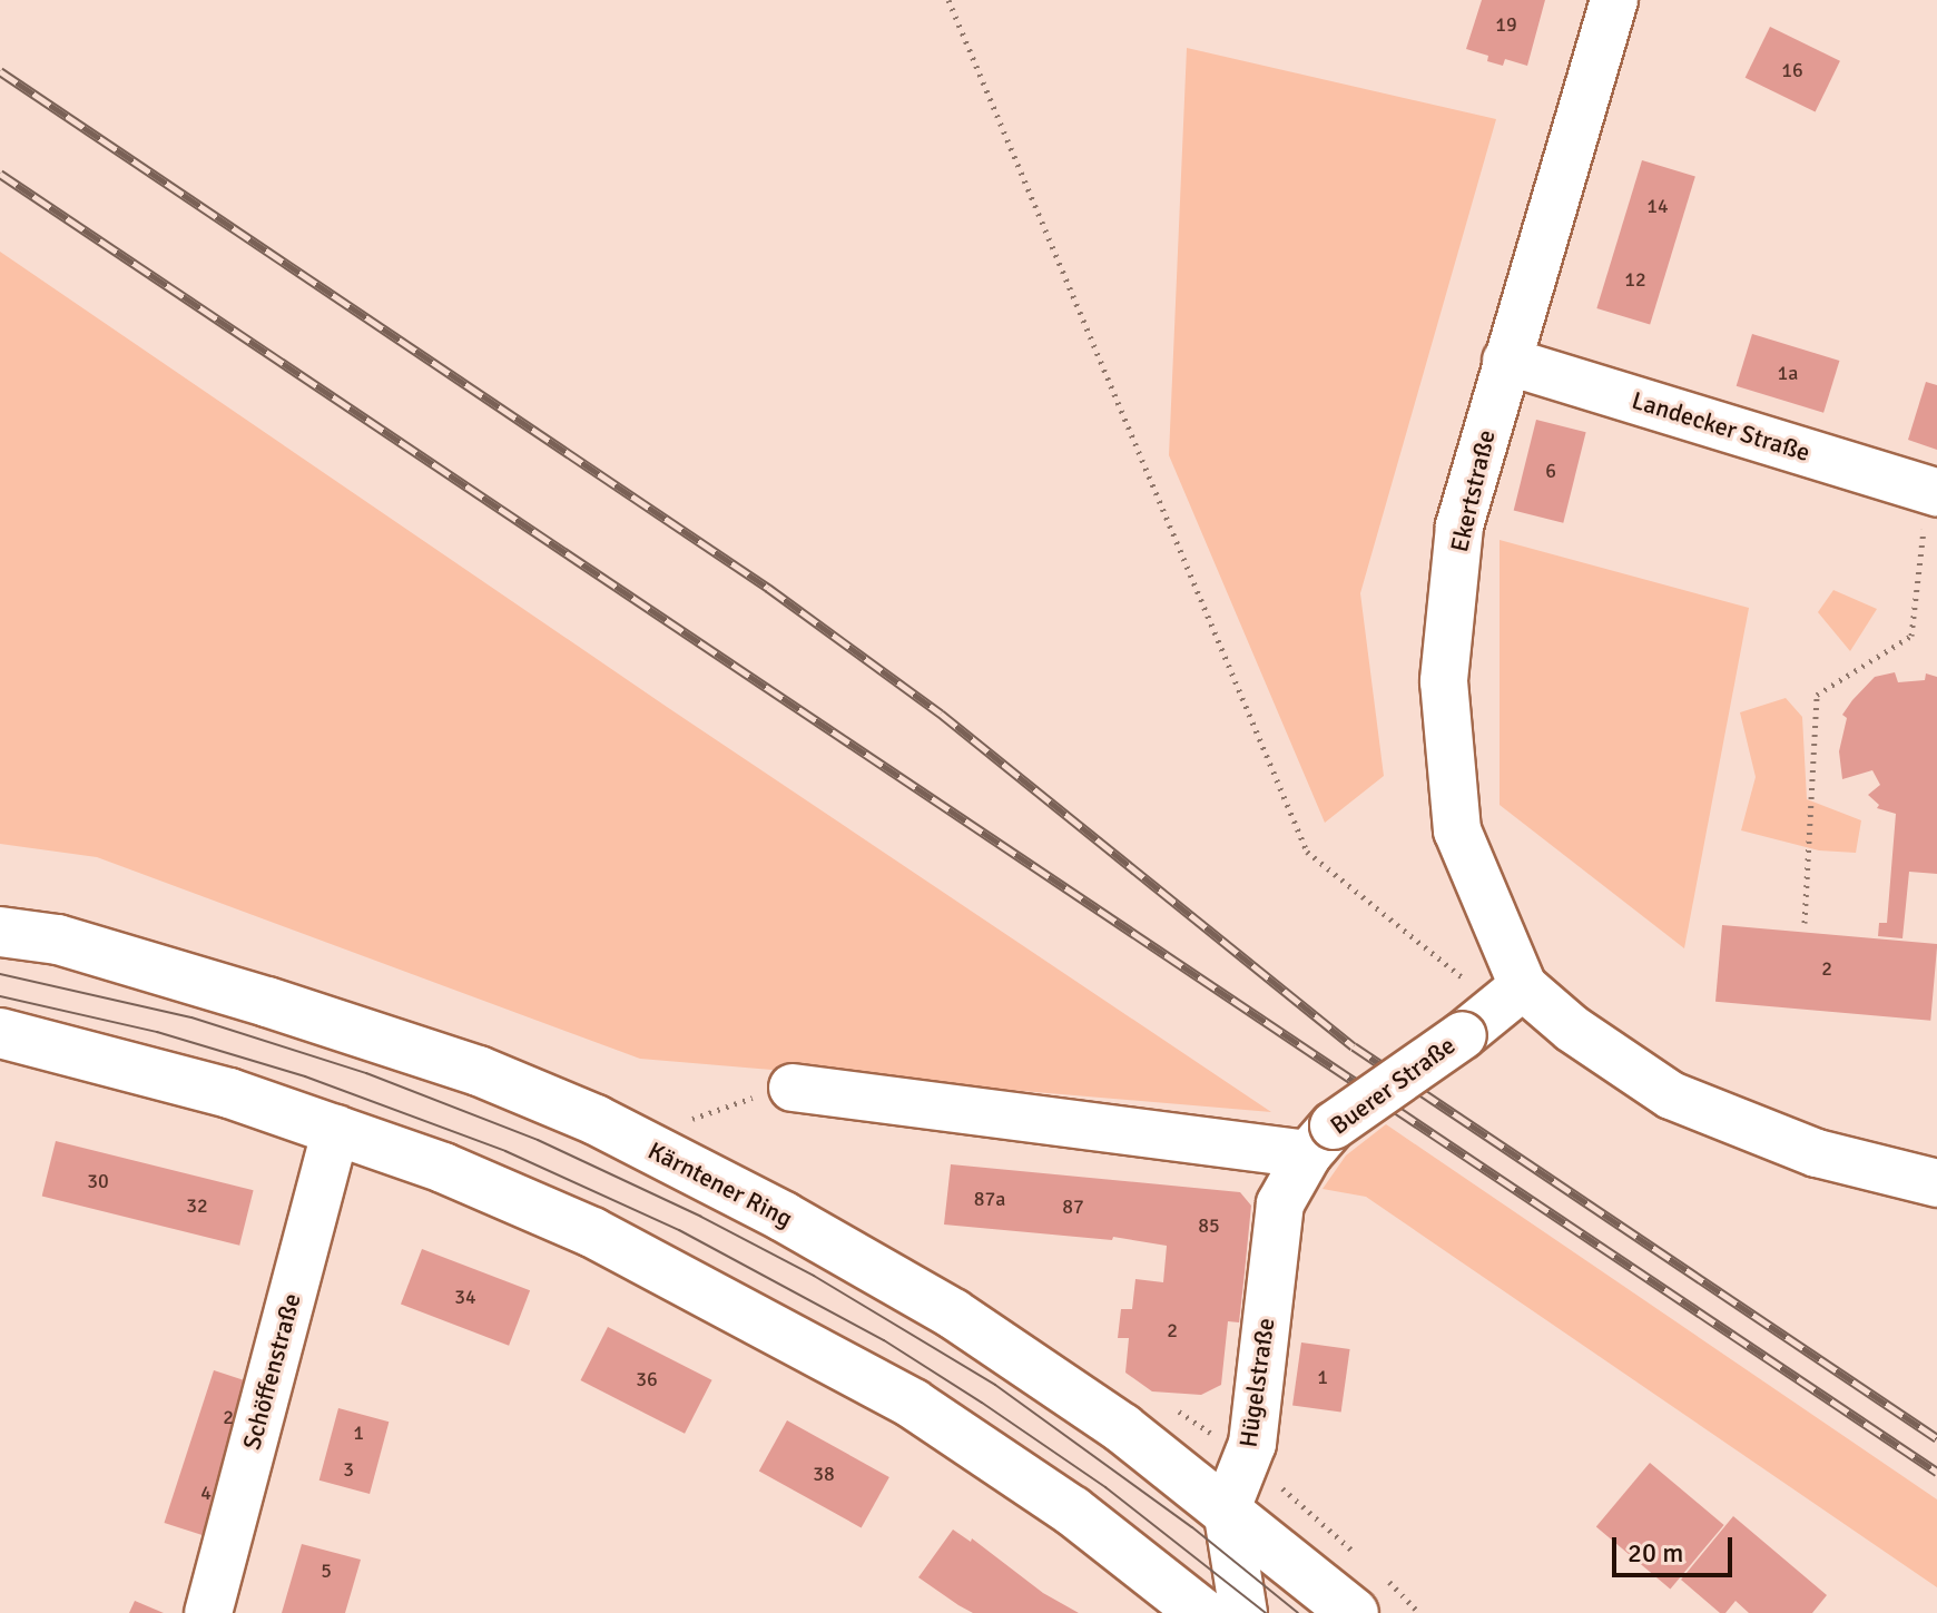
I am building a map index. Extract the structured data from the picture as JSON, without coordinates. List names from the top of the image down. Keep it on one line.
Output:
{"streets":{"main road":["Kärntener Ring"],"street":["Landecker Straße","Ekertstraße","Buerer Straße","Schöffenstraße","Hügelstraße"]},"crossings":[["Landecker Straße","Ekertstraße"],["Ekertstraße","Buerer Straße"],["Buerer Straße","Hügelstraße"],["Kärntener Ring","Hügelstraße"]],"house_numbers":["19","16","14","12","1a","6","2","30","87a","32","87","85","34","2","1","36","2","1","3","38","4","5"],"scale_bar":"20 m"}
